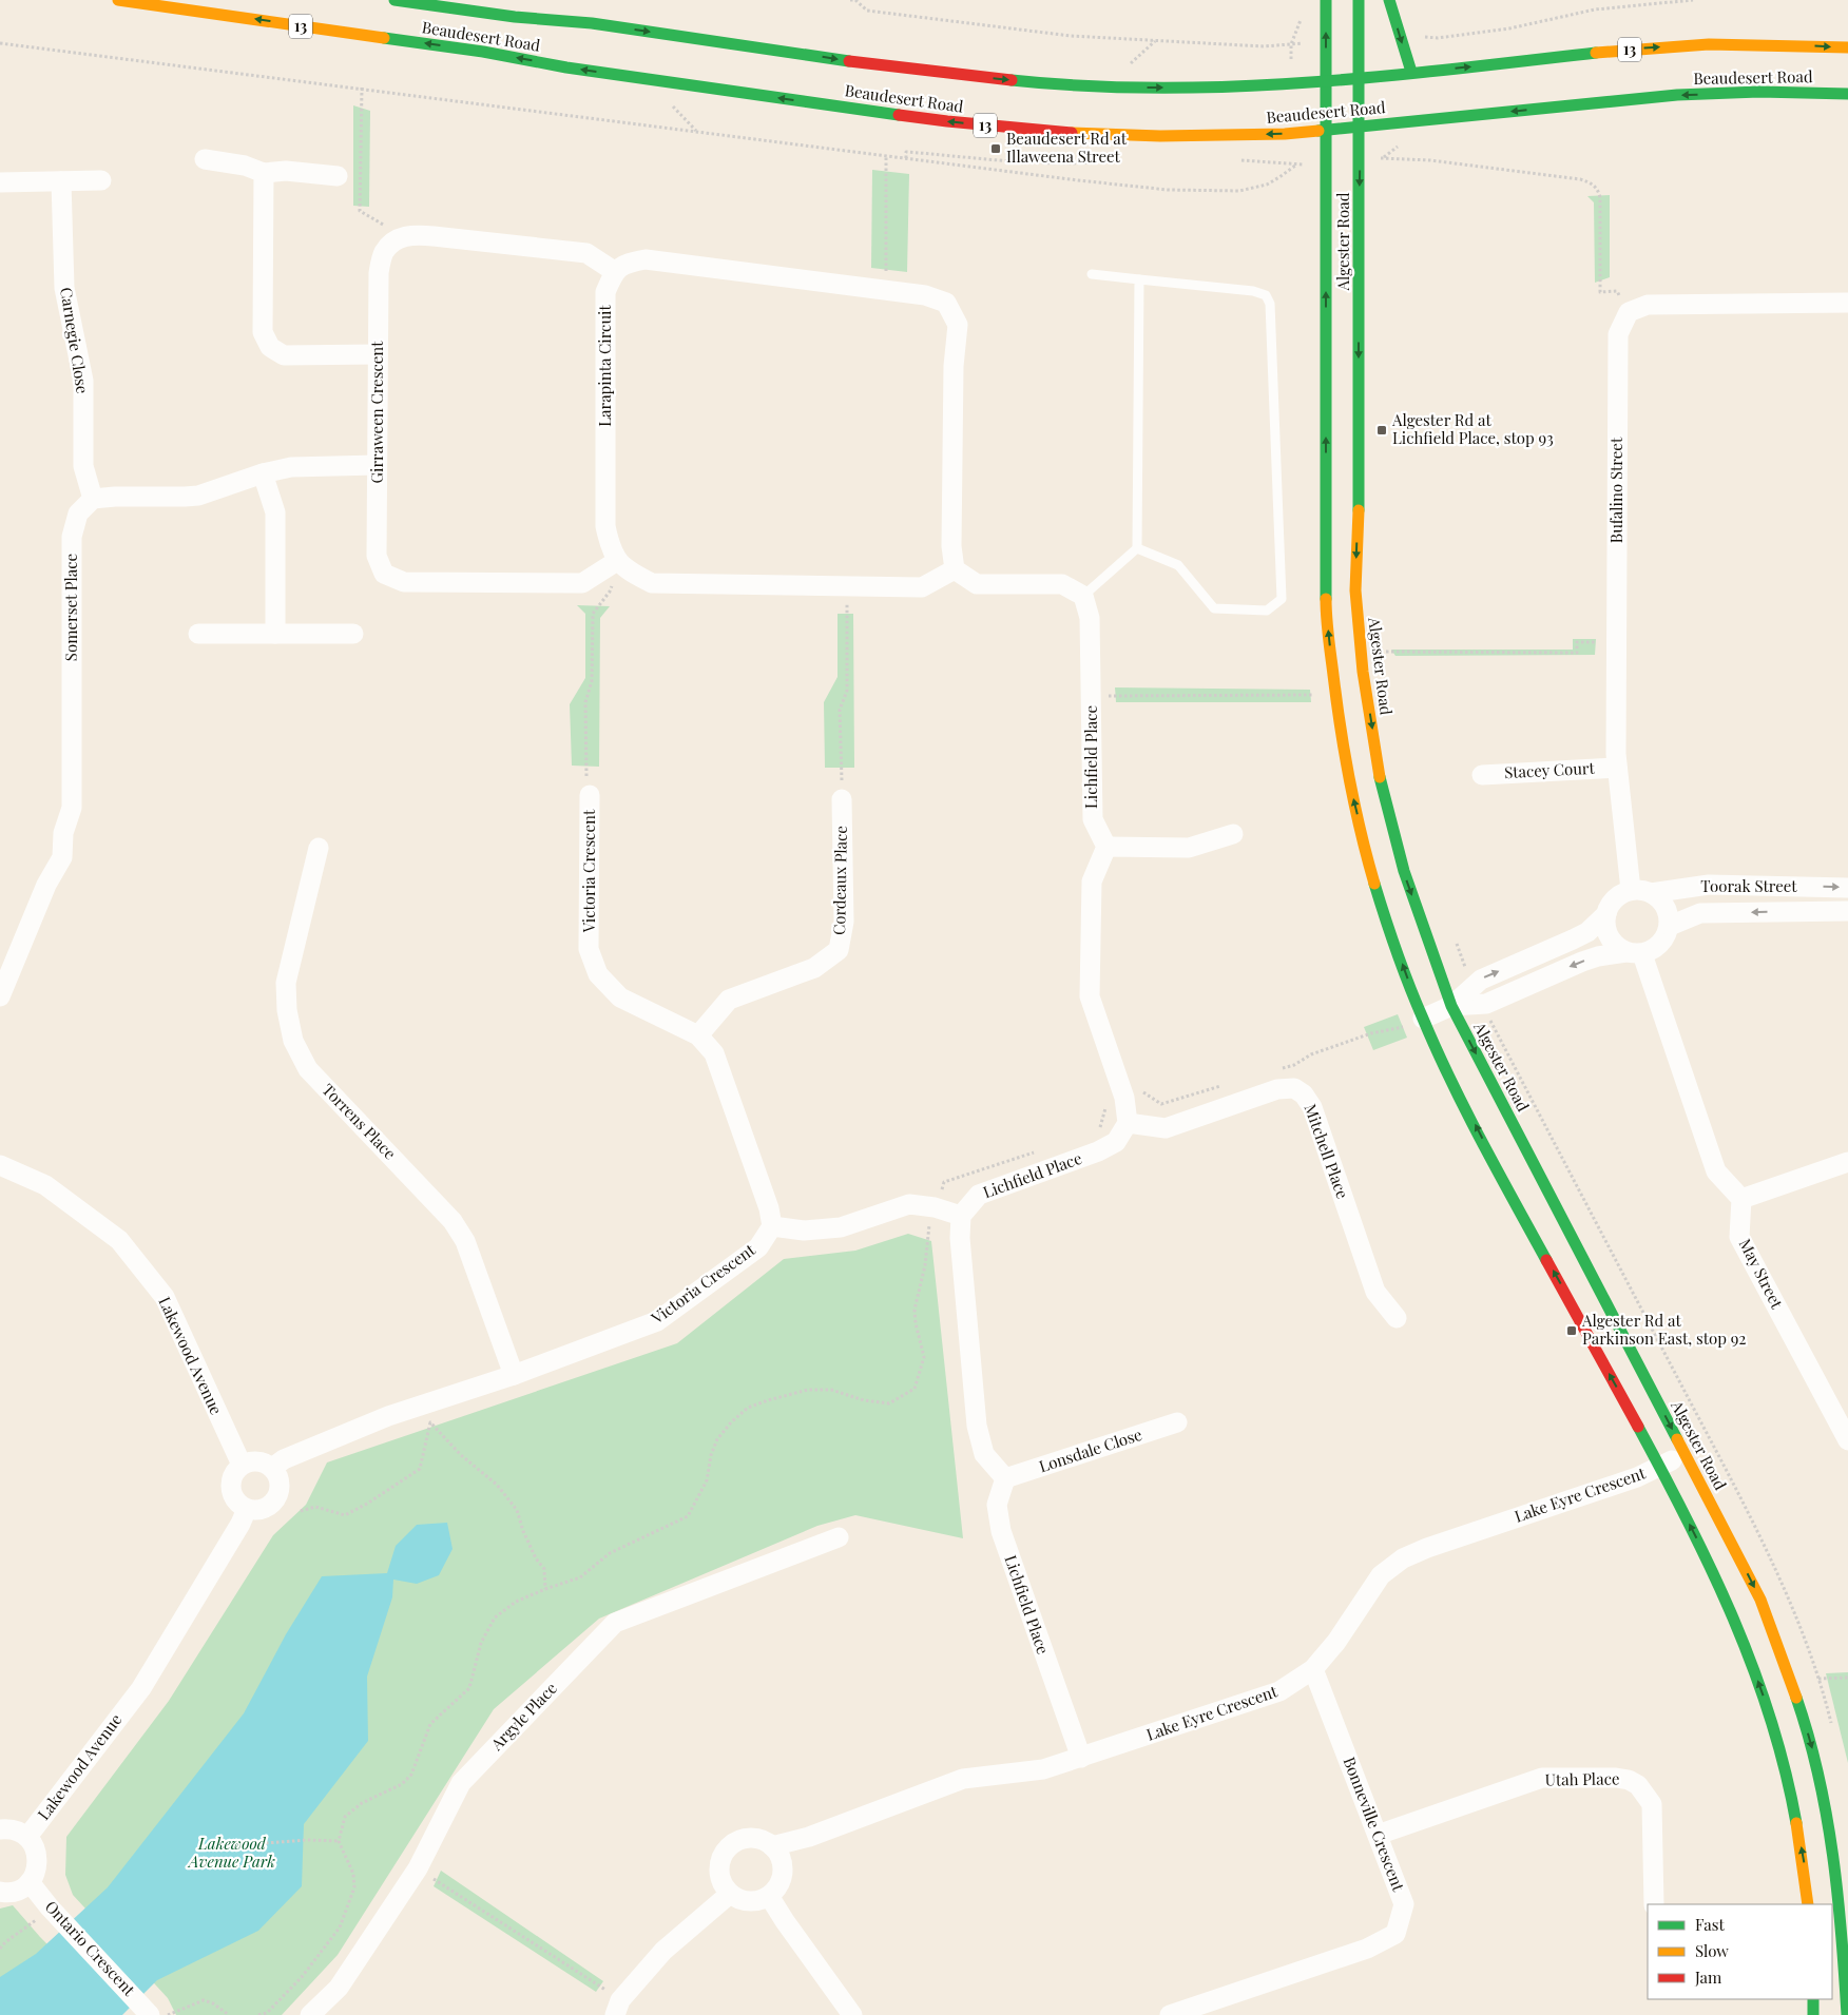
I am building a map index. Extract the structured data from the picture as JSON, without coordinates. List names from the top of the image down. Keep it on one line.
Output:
{"streets":{"main road":["13","Beaudesert Road","Algester Road"],"street":["Carnegie Close","Larapinta Circuit","Girraween Crescent","Bufalino Street","Somerset Place","Lichfield Place","Stacey Court","Victoria Crescent","Cordeaux Place","Toorak Street","Torrens Place","Mitchell Place","May Street","Lakewood Avenue","Lonsdale Close","Lake Eyre Crescent","Argyle Place","Utah Place","Bonneville Crescent","Ontario Crescent"]},"crossings":[["Beaudesert Road","Algester Road"],["Algester Road","Lake Eyre Crescent"],["Carnegie Close","Somerset Place"],["Larapinta Circuit","Girraween Crescent"],["Bufalino Street","Stacey Court"],["Bufalino Street","Toorak Street"],["Lichfield Place","Mitchell Place"],["Lichfield Place","Lonsdale Close"],["Lichfield Place","Lake Eyre Crescent"],["Victoria Crescent","Cordeaux Place"],["Victoria Crescent","Torrens Place"],["Victoria Crescent","Lakewood Avenue"],["Lake Eyre Crescent","Bonneville Crescent"],["Utah Place","Bonneville Crescent"]],"parks":["Lakewood Avenue Park"],"places":{"transit":["Beaudesert Rd at Illaweena Street","Algester Rd at Lichfield Place, stop 93","Algester Rd at Parkinson East, stop 92"]},"legend":["Fast","Slow","Jam"]}
